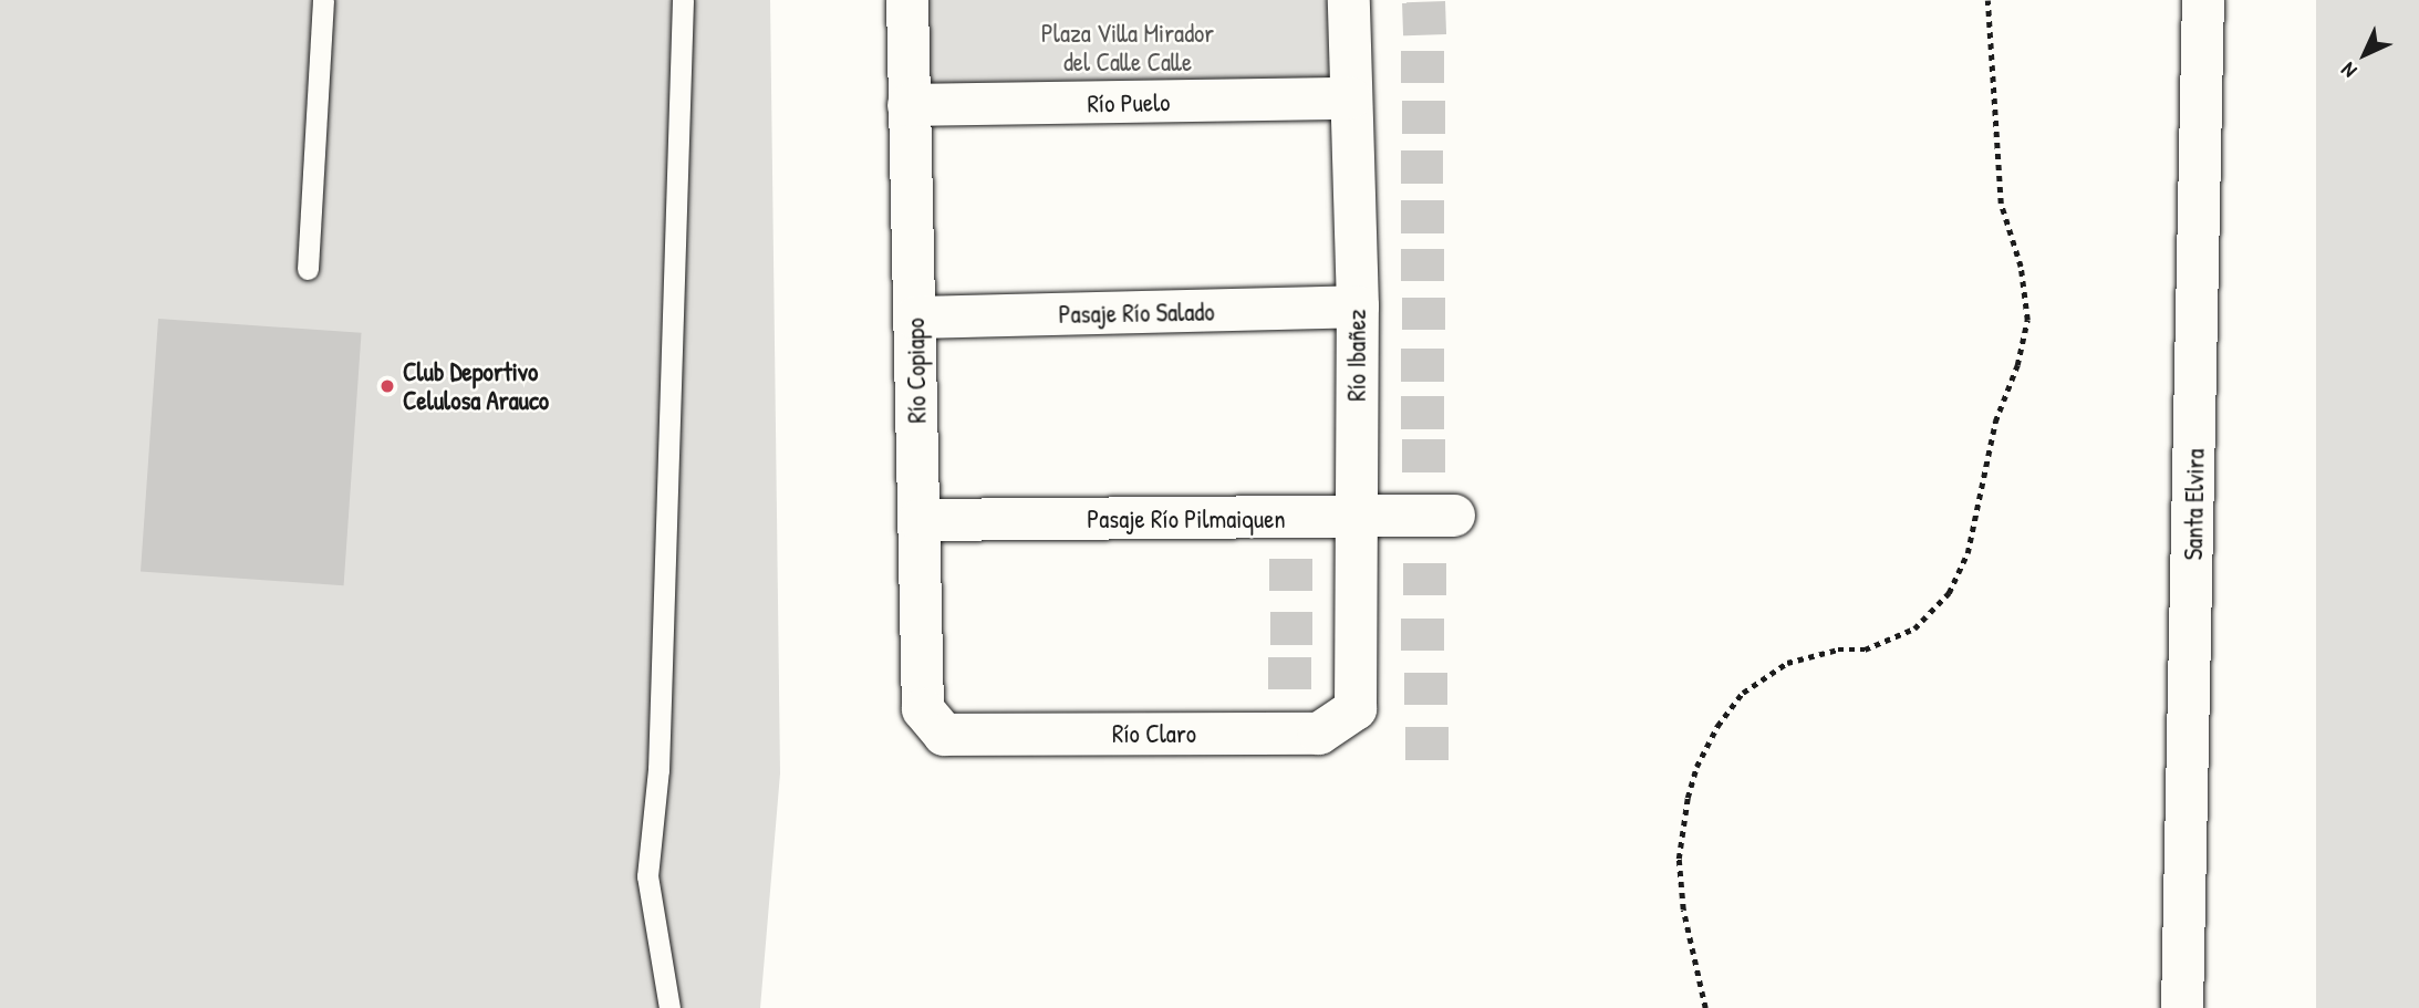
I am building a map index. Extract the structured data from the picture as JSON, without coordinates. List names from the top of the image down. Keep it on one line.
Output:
{"streets":{"street":["Río Puelo","Pasaje Río Salado","Río Ibañez","Río Copiapo","Santa Elvira","Pasaje Río Pilmaiquen","Río Claro"]},"crossings":[["Río Puelo","Río Ibañez"],["Río Puelo","Río Copiapo"],["Pasaje Río Salado","Río Ibañez"],["Pasaje Río Salado","Río Copiapo"],["Río Ibañez","Pasaje Río Pilmaiquen"],["Río Ibañez","Río Claro"],["Río Copiapo","Pasaje Río Pilmaiquen"],["Río Copiapo","Río Claro"]],"parks":["Plaza Villa Mirador del Calle Calle"],"places":["Club Deportivo Celulosa Arauco"],"north":"bottom left"}
